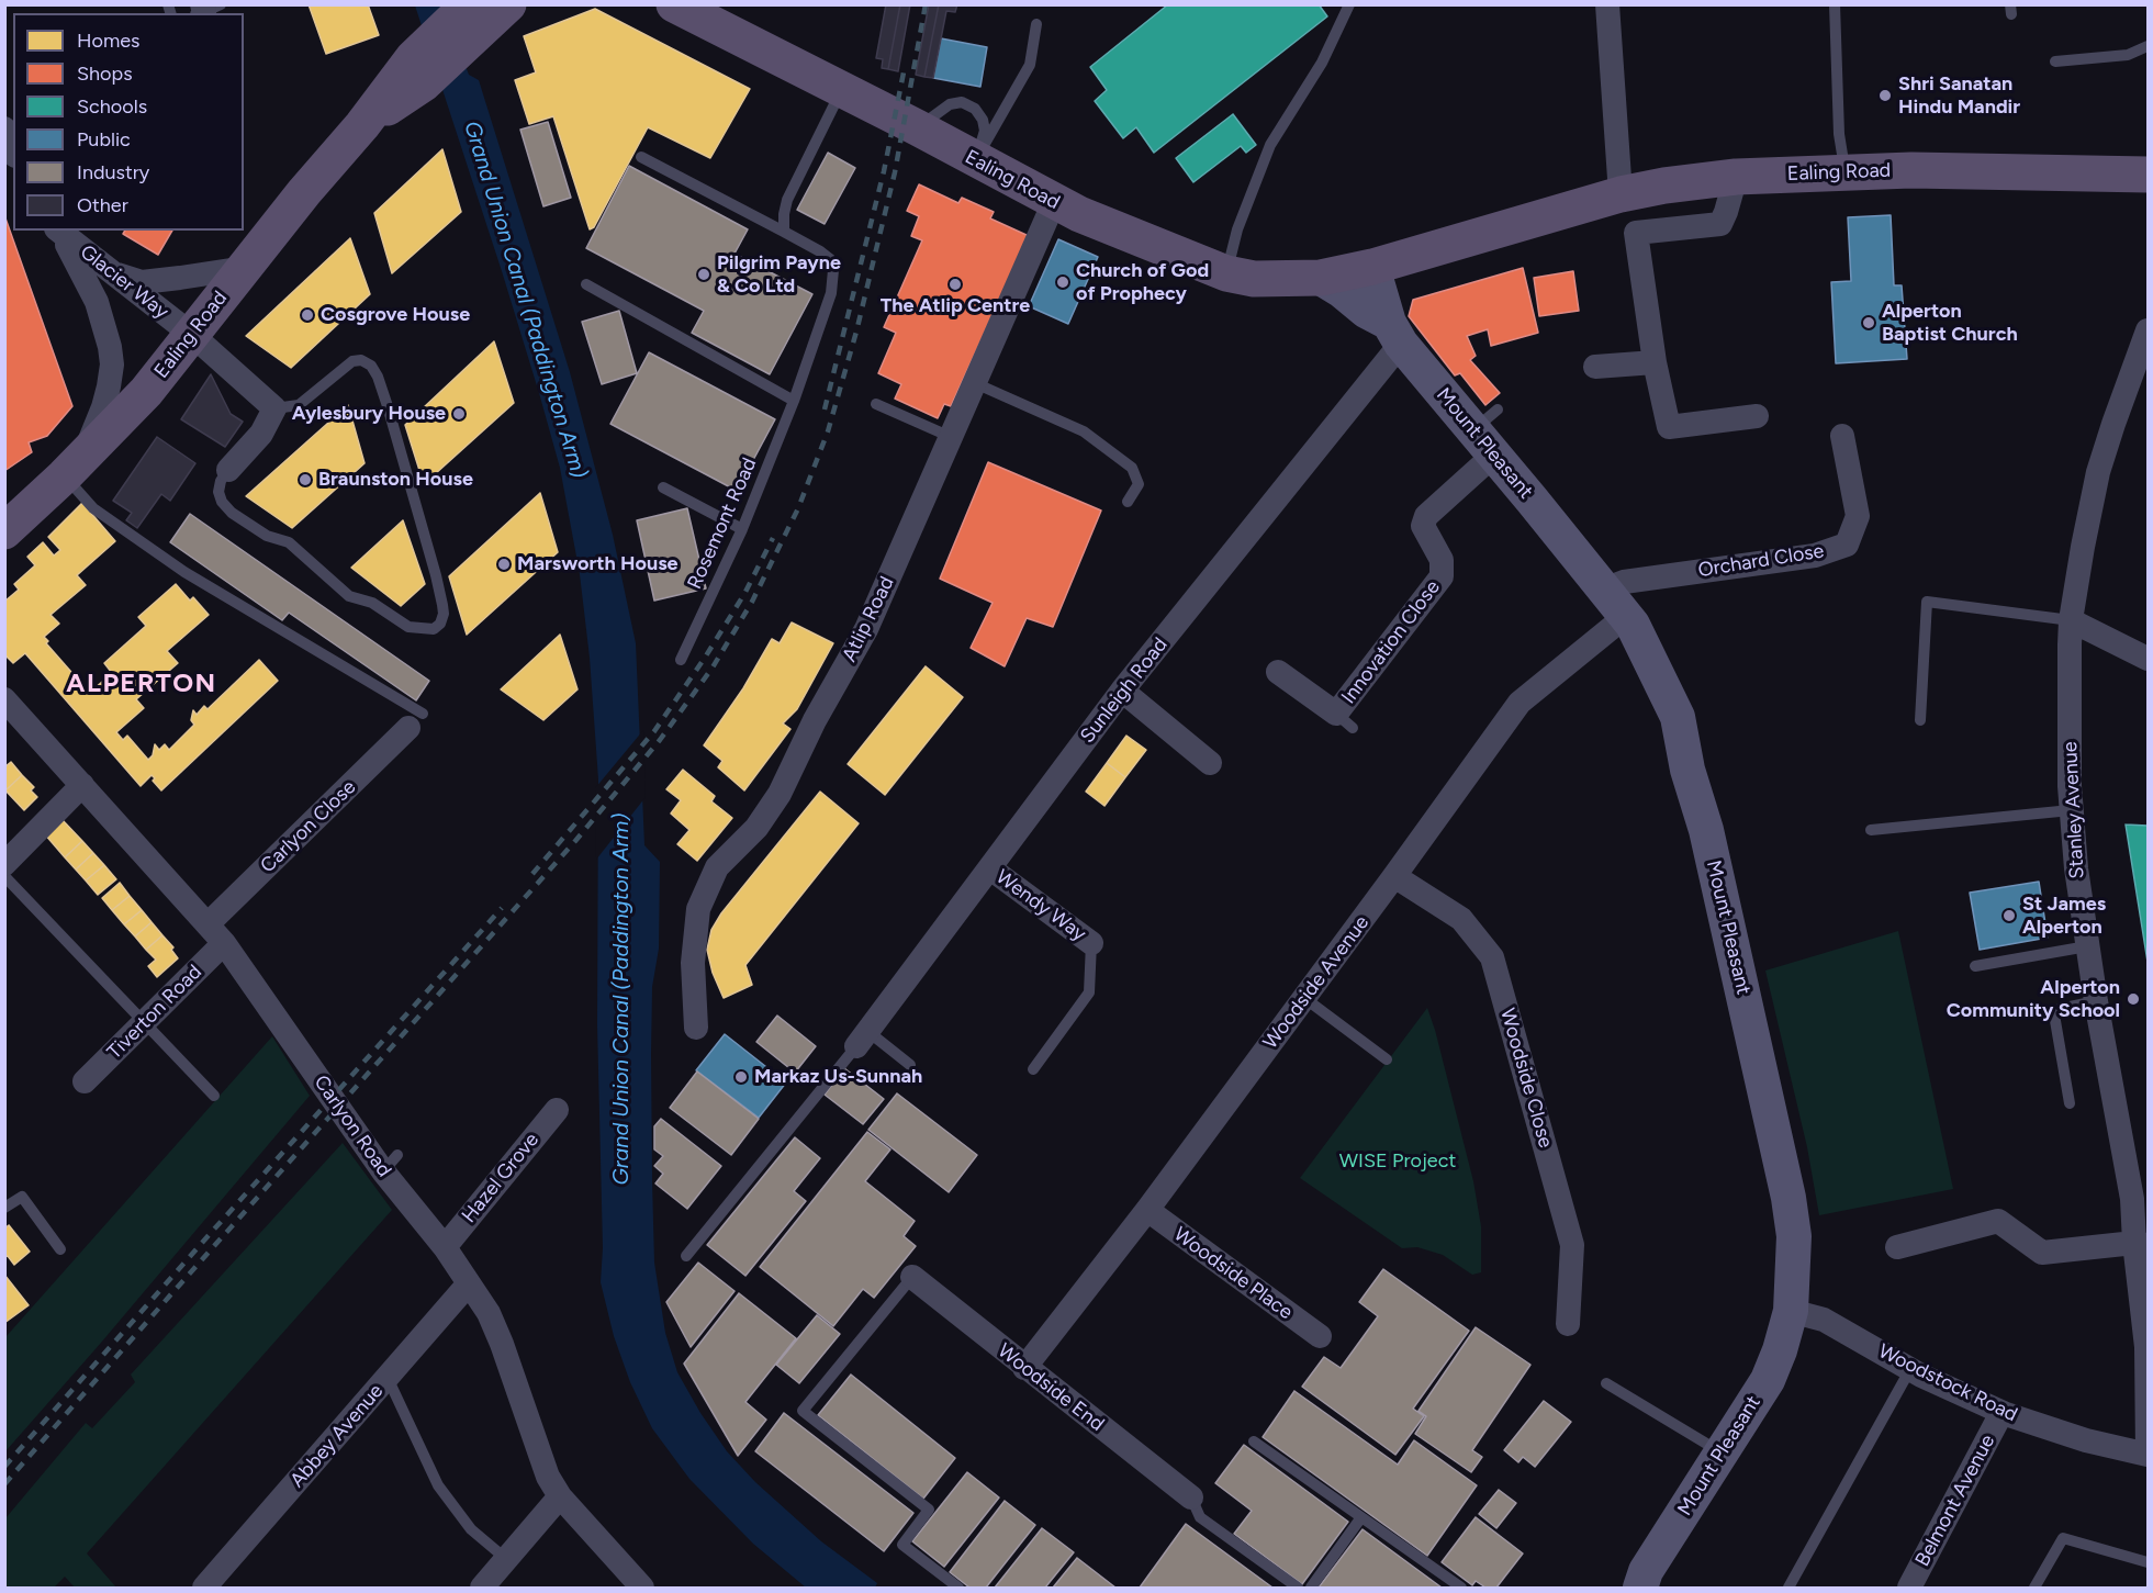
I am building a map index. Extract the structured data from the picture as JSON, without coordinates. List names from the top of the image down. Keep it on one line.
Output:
{"streets":{"main road":["Ealing Road"],"street":["Glacier Way","Mount Pleasant","Orchard Close","Atlip Road","Innovation Close","Sunleigh Road","Stanley Avenue","Carlyon Close","Wendy Way","Woodside Avenue","Tiverton Road","Woodside Close","Carlyon Road","Hazel Grove","Woodside Place","Woodstock Road","Woodside End","Abbey Avenue","Belmont Avenue"],"lane":["Rosemont Road"]},"crossings":[["Ealing Road","Glacier Way"],["Ealing Road","Mount Pleasant"],["Ealing Road","Atlip Road"],["Mount Pleasant","Orchard Close"],["Mount Pleasant","Innovation Close"],["Mount Pleasant","Sunleigh Road"],["Mount Pleasant","Woodside Avenue"],["Mount Pleasant","Woodstock Road"],["Sunleigh Road","Wendy Way"],["Stanley Avenue","Woodstock Road"],["Carlyon Close","Carlyon Road"],["Woodside Avenue","Woodside Close"],["Woodside Avenue","Woodside Place"],["Woodside Avenue","Woodside End"],["Tiverton Road","Carlyon Road"],["Carlyon Road","Hazel Grove"],["Carlyon Road","Abbey Avenue"],["Woodstock Road","Belmont Avenue"]],"districts":["ALPERTON"],"water":["Grand Union Canal (Paddington Arm)"],"parks":["WISE Project"],"places":["Shri Sanatan Hindu Mandir","Pilgrim Payne & Co Ltd","Church of God of Prophecy","The Atlip Centre","Cosgrove House","Alperton Baptist Church","Aylesbury House","Braunston House","Marsworth House","St James Alperton","Alperton Community School","Markaz Us-Sunnah"],"legend":["Homes","Shops","Schools","Public","Industry","Other"]}
